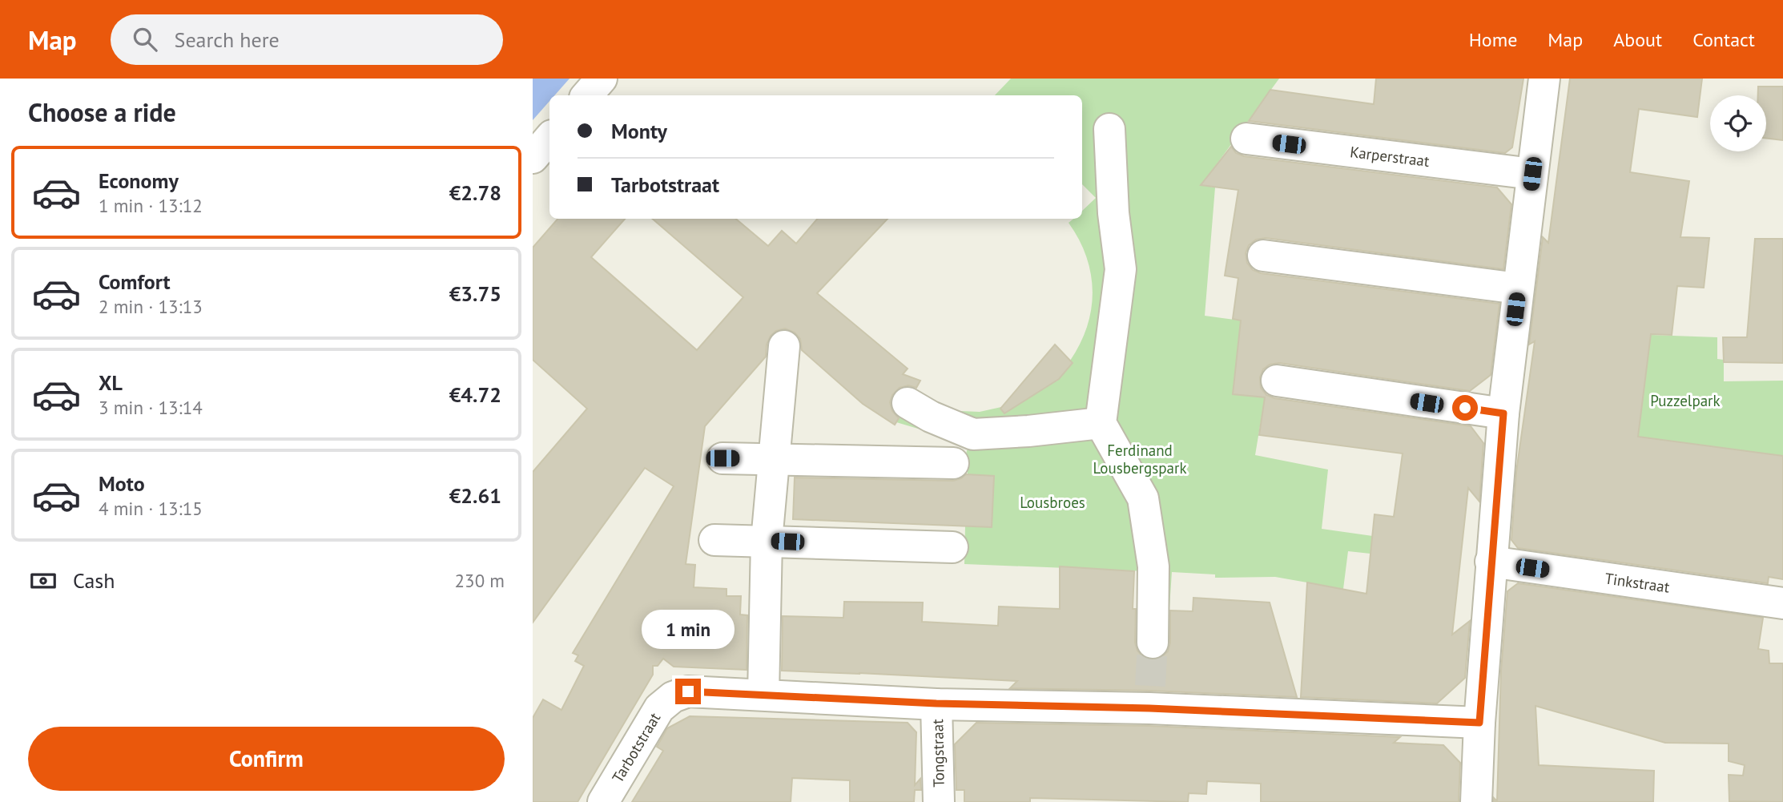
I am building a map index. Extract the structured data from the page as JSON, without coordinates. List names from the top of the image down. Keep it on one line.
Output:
{"streets":{"street":["Karperstraat","Tinkstraat","Tarbotstraat","Tongstraat"]},"crossings":[["Tarbotstraat","Tongstraat"]],"parks":["Puzzelpark","Ferdinand Lousbergspark","Lousbroes"],"page":{"header":"Map","search":"Search here","nav":["Home","Map","About","Contact"],"heading":"Choose a ride","banner":["Monty","Tarbotstraat"],"list":[{"name":"Economy","note":"1 min · 13:12","value":"€2.78"},{"name":"Comfort","note":"2 min · 13:13","value":"€3.75"},{"name":"XL","note":"3 min · 13:14","value":"€4.72"},{"name":"Moto","note":"4 min · 13:15","value":"€2.61"}],"pay":["Cash","230 m"],"bubble":"1 min","buttons":"Confirm"}}
